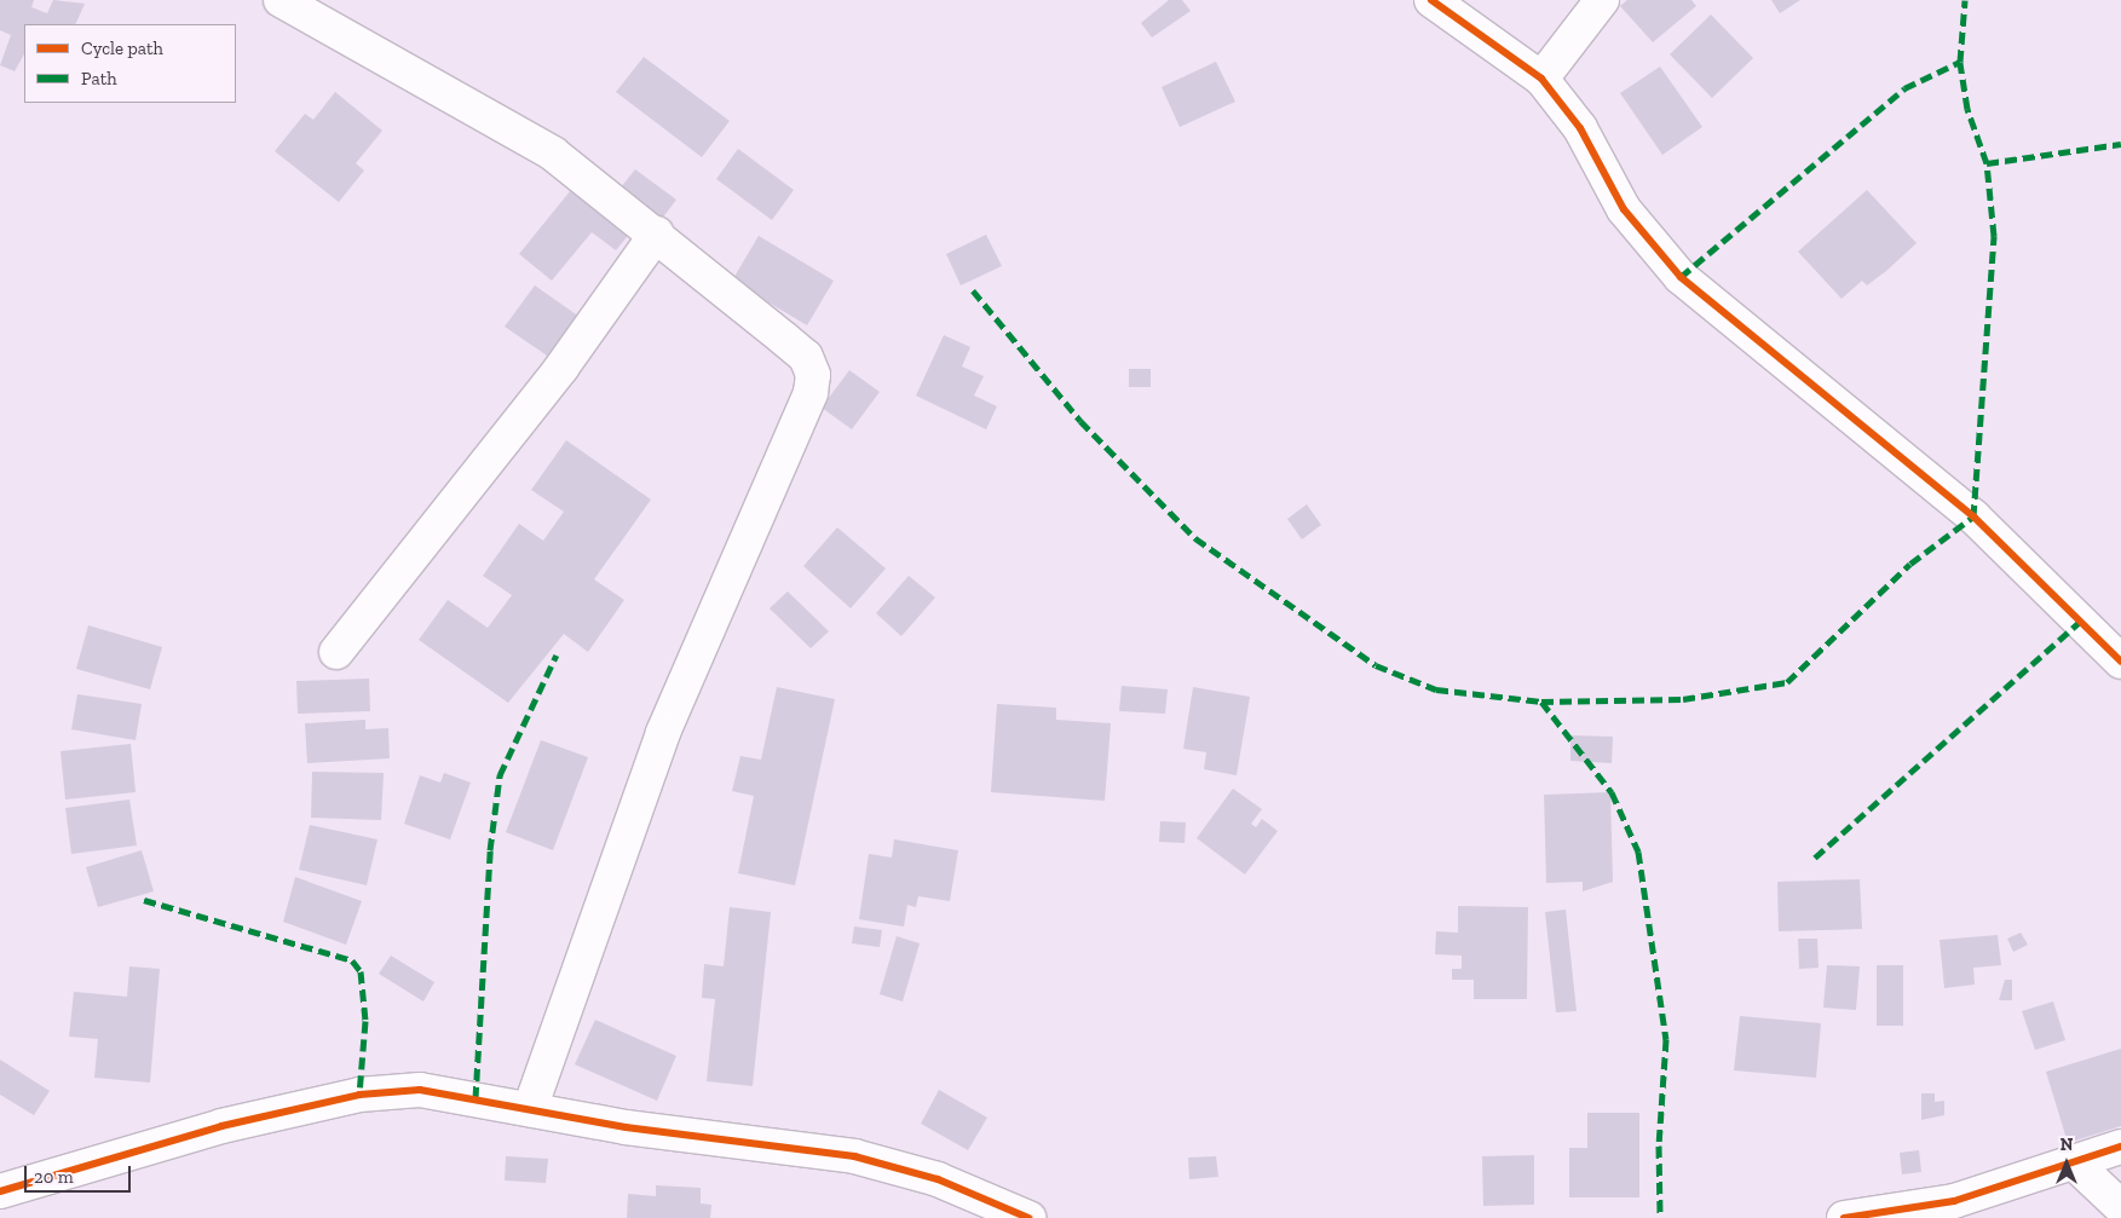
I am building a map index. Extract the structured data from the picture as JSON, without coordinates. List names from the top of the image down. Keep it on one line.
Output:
{"legend":["Cycle path","Path"],"scale_bar":"20 m","north":"top"}
